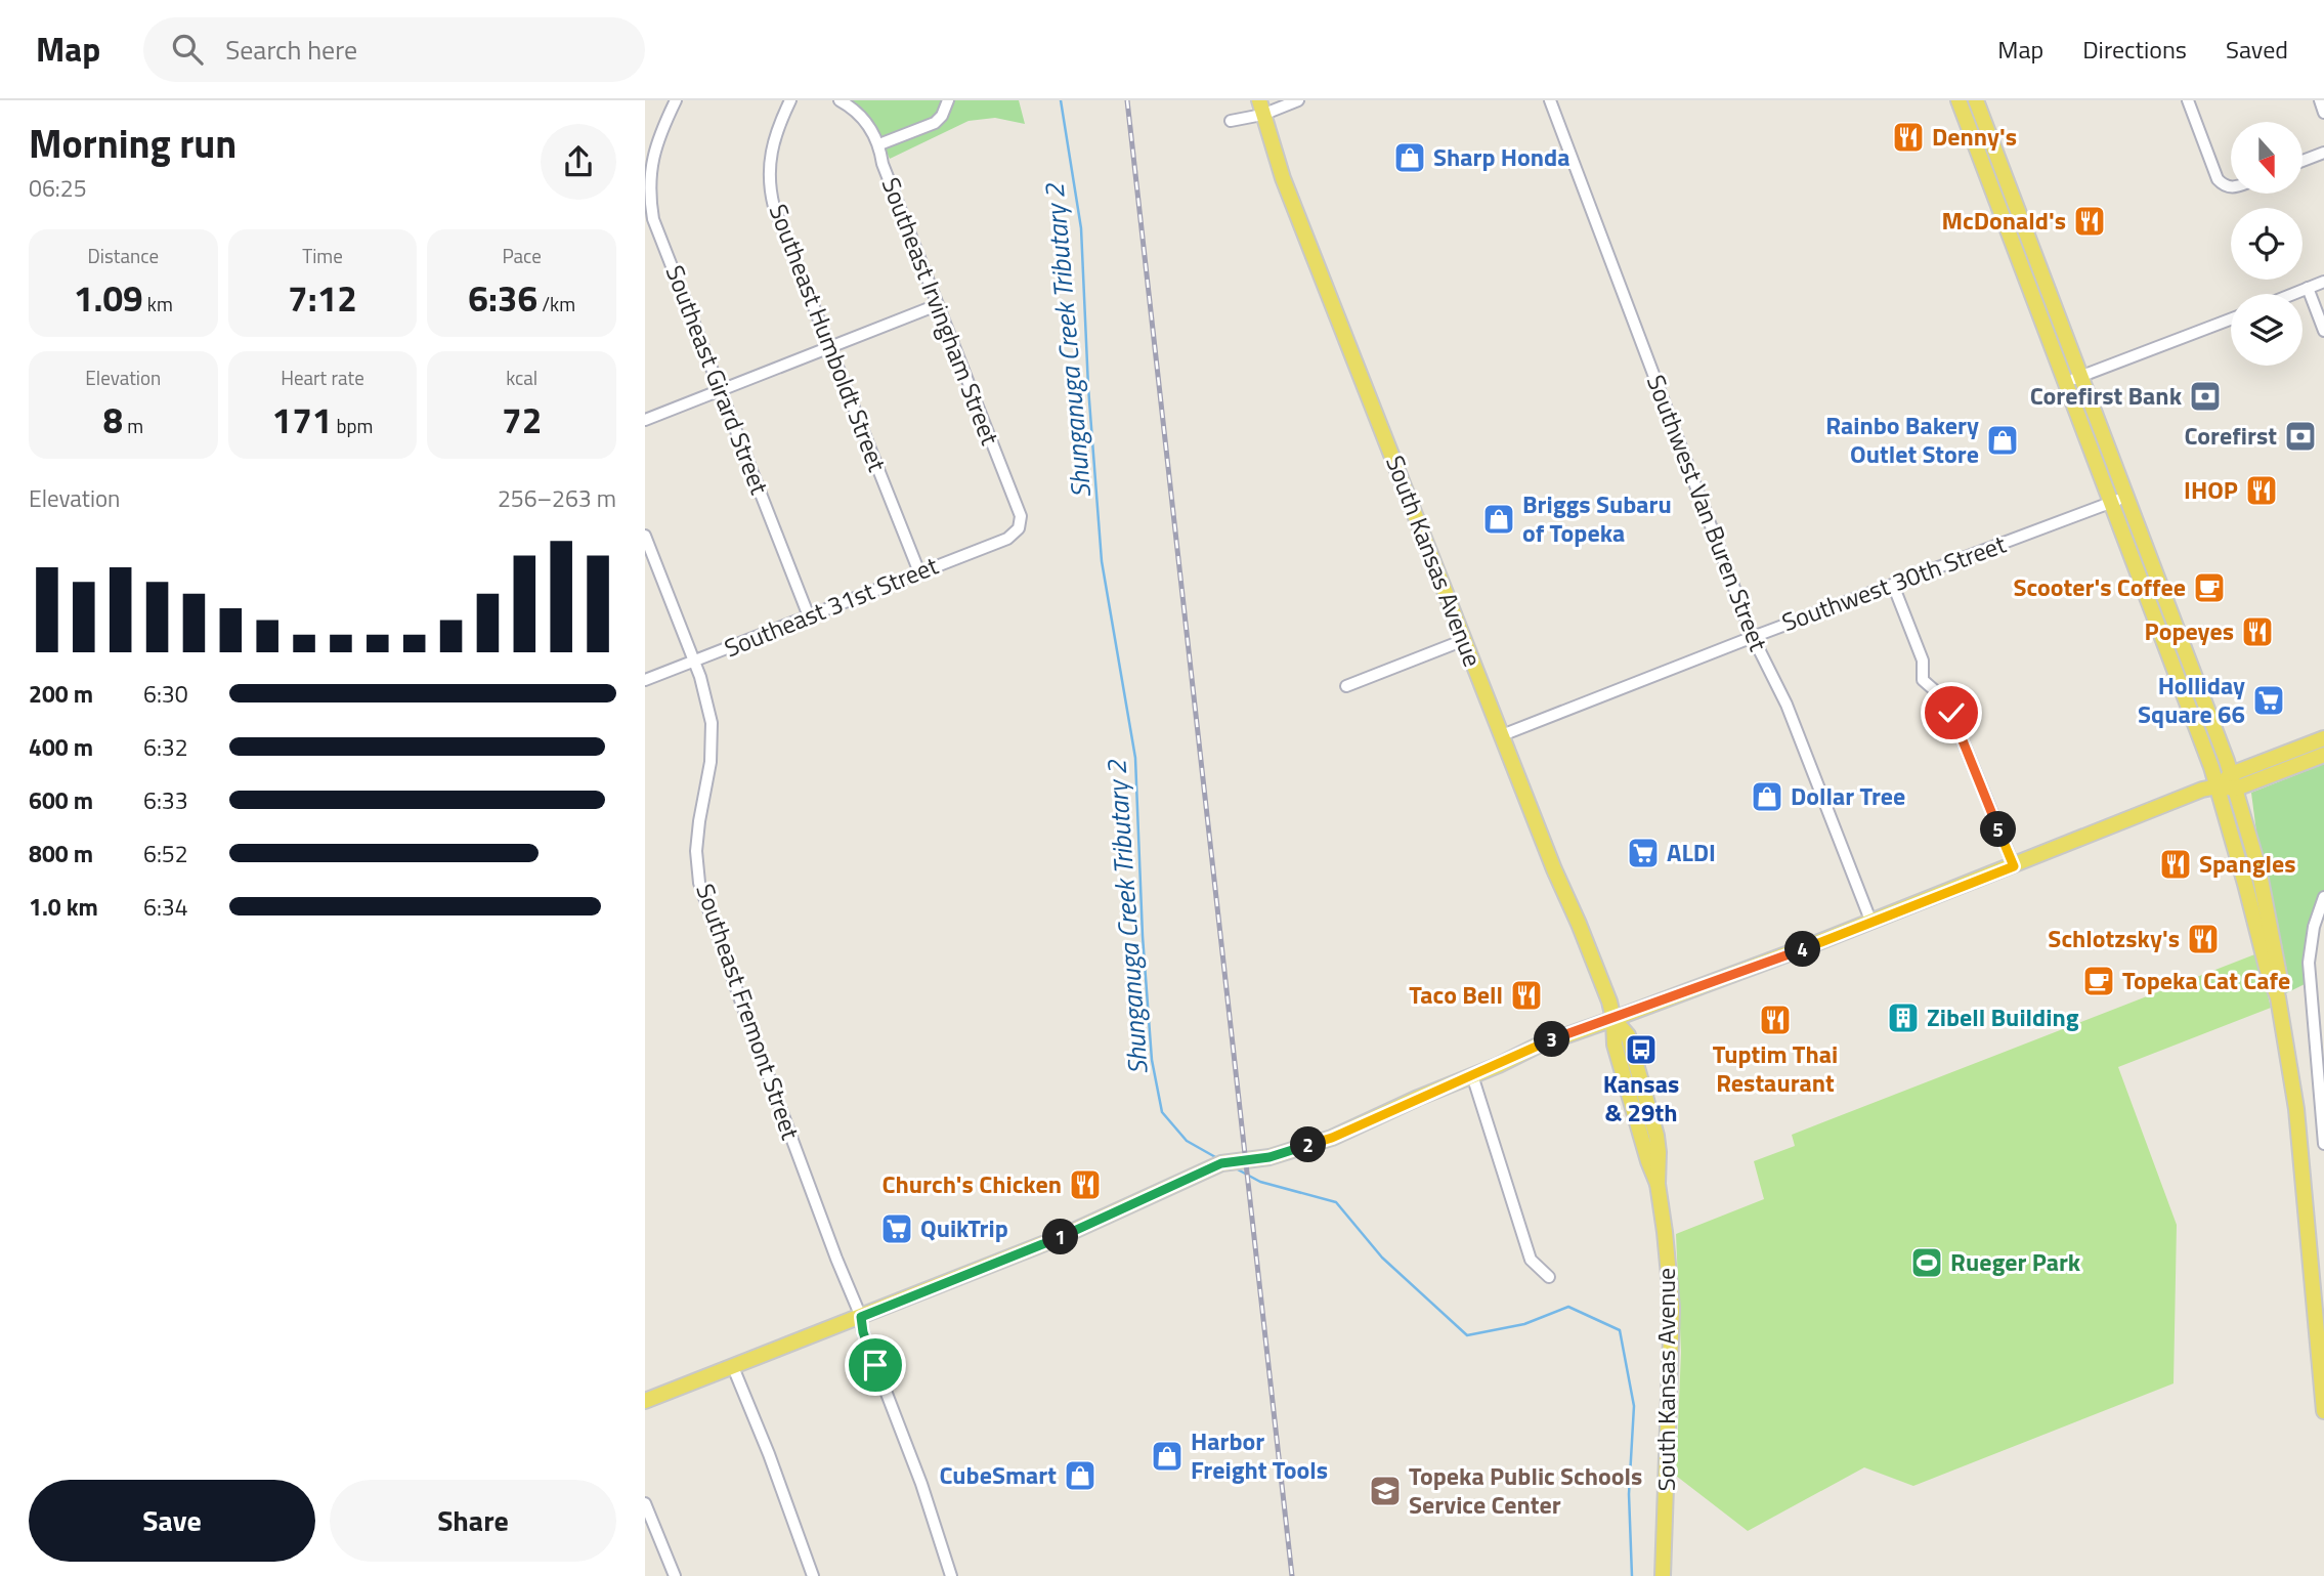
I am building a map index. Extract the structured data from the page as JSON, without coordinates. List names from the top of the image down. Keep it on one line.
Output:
{"streets":{"main road":["South Kansas Avenue"],"street":["Southeast Irvingham Street","Southeast Humboldt Street","Southeast Girard Street","Southwest Van Buren Street","Southwest 30th Street","Southeast 31st Street","Southeast Fremont Street"]},"crossings":[["Southeast Irvingham Street","Southeast 31st Street"],["Southeast Humboldt Street","Southeast 31st Street"],["Southeast Girard Street","Southeast 31st Street"],["Southwest Van Buren Street","Southwest 30th Street"],["South Kansas Avenue","Southwest 30th Street"],["Southeast 31st Street","Southeast Fremont Street"]],"water":["Shunganuga Creek Tributary 2"],"places":{"restaurant":["Denny's","McDonald's","IHOP","Popeyes","Spangles","Schlotzsky's","Taco Bell","Tuptim Thai Restaurant","Church's Chicken"],"shop":["Sharp Honda","Rainbo Bakery Outlet Store","Briggs Subaru of Topeka","Dollar Tree","Harbor Freight Tools","CubeSmart"],"bank":["Corefirst Bank","Corefirst"],"cafe":["Scooter's Coffee","Topeka Cat Cafe"],"supermarket":["Holliday Square 66","ALDI","QuikTrip"],"building":["Zibell Building"],"bus stop":["Kansas & 29th"],"sports":["Rueger Park"],"school or university":["Topeka Public Schools Service Center"]},"north":"bottom","page":{"header":"Map","search":"Search here","nav":["Map","Directions","Saved"],"heading":["Morning run","06:25"],"stats":[["Distance","1.09 km"],["Time","7:12"],["Pace","6:36 /km"],["Elevation","8 m"],["Heart rate","171 bpm"],["kcal","72"]],"chart":["Elevation","256–263 m"],"list":[{"name":"200 m","note":"6:30"},{"name":"400 m","note":"6:32"},{"name":"600 m","note":"6:33"},{"name":"800 m","note":"6:52"},{"name":"1.0 km","note":"6:34"}],"pins":["5","4","3","2","1"],"buttons":["Save","Share"]}}
